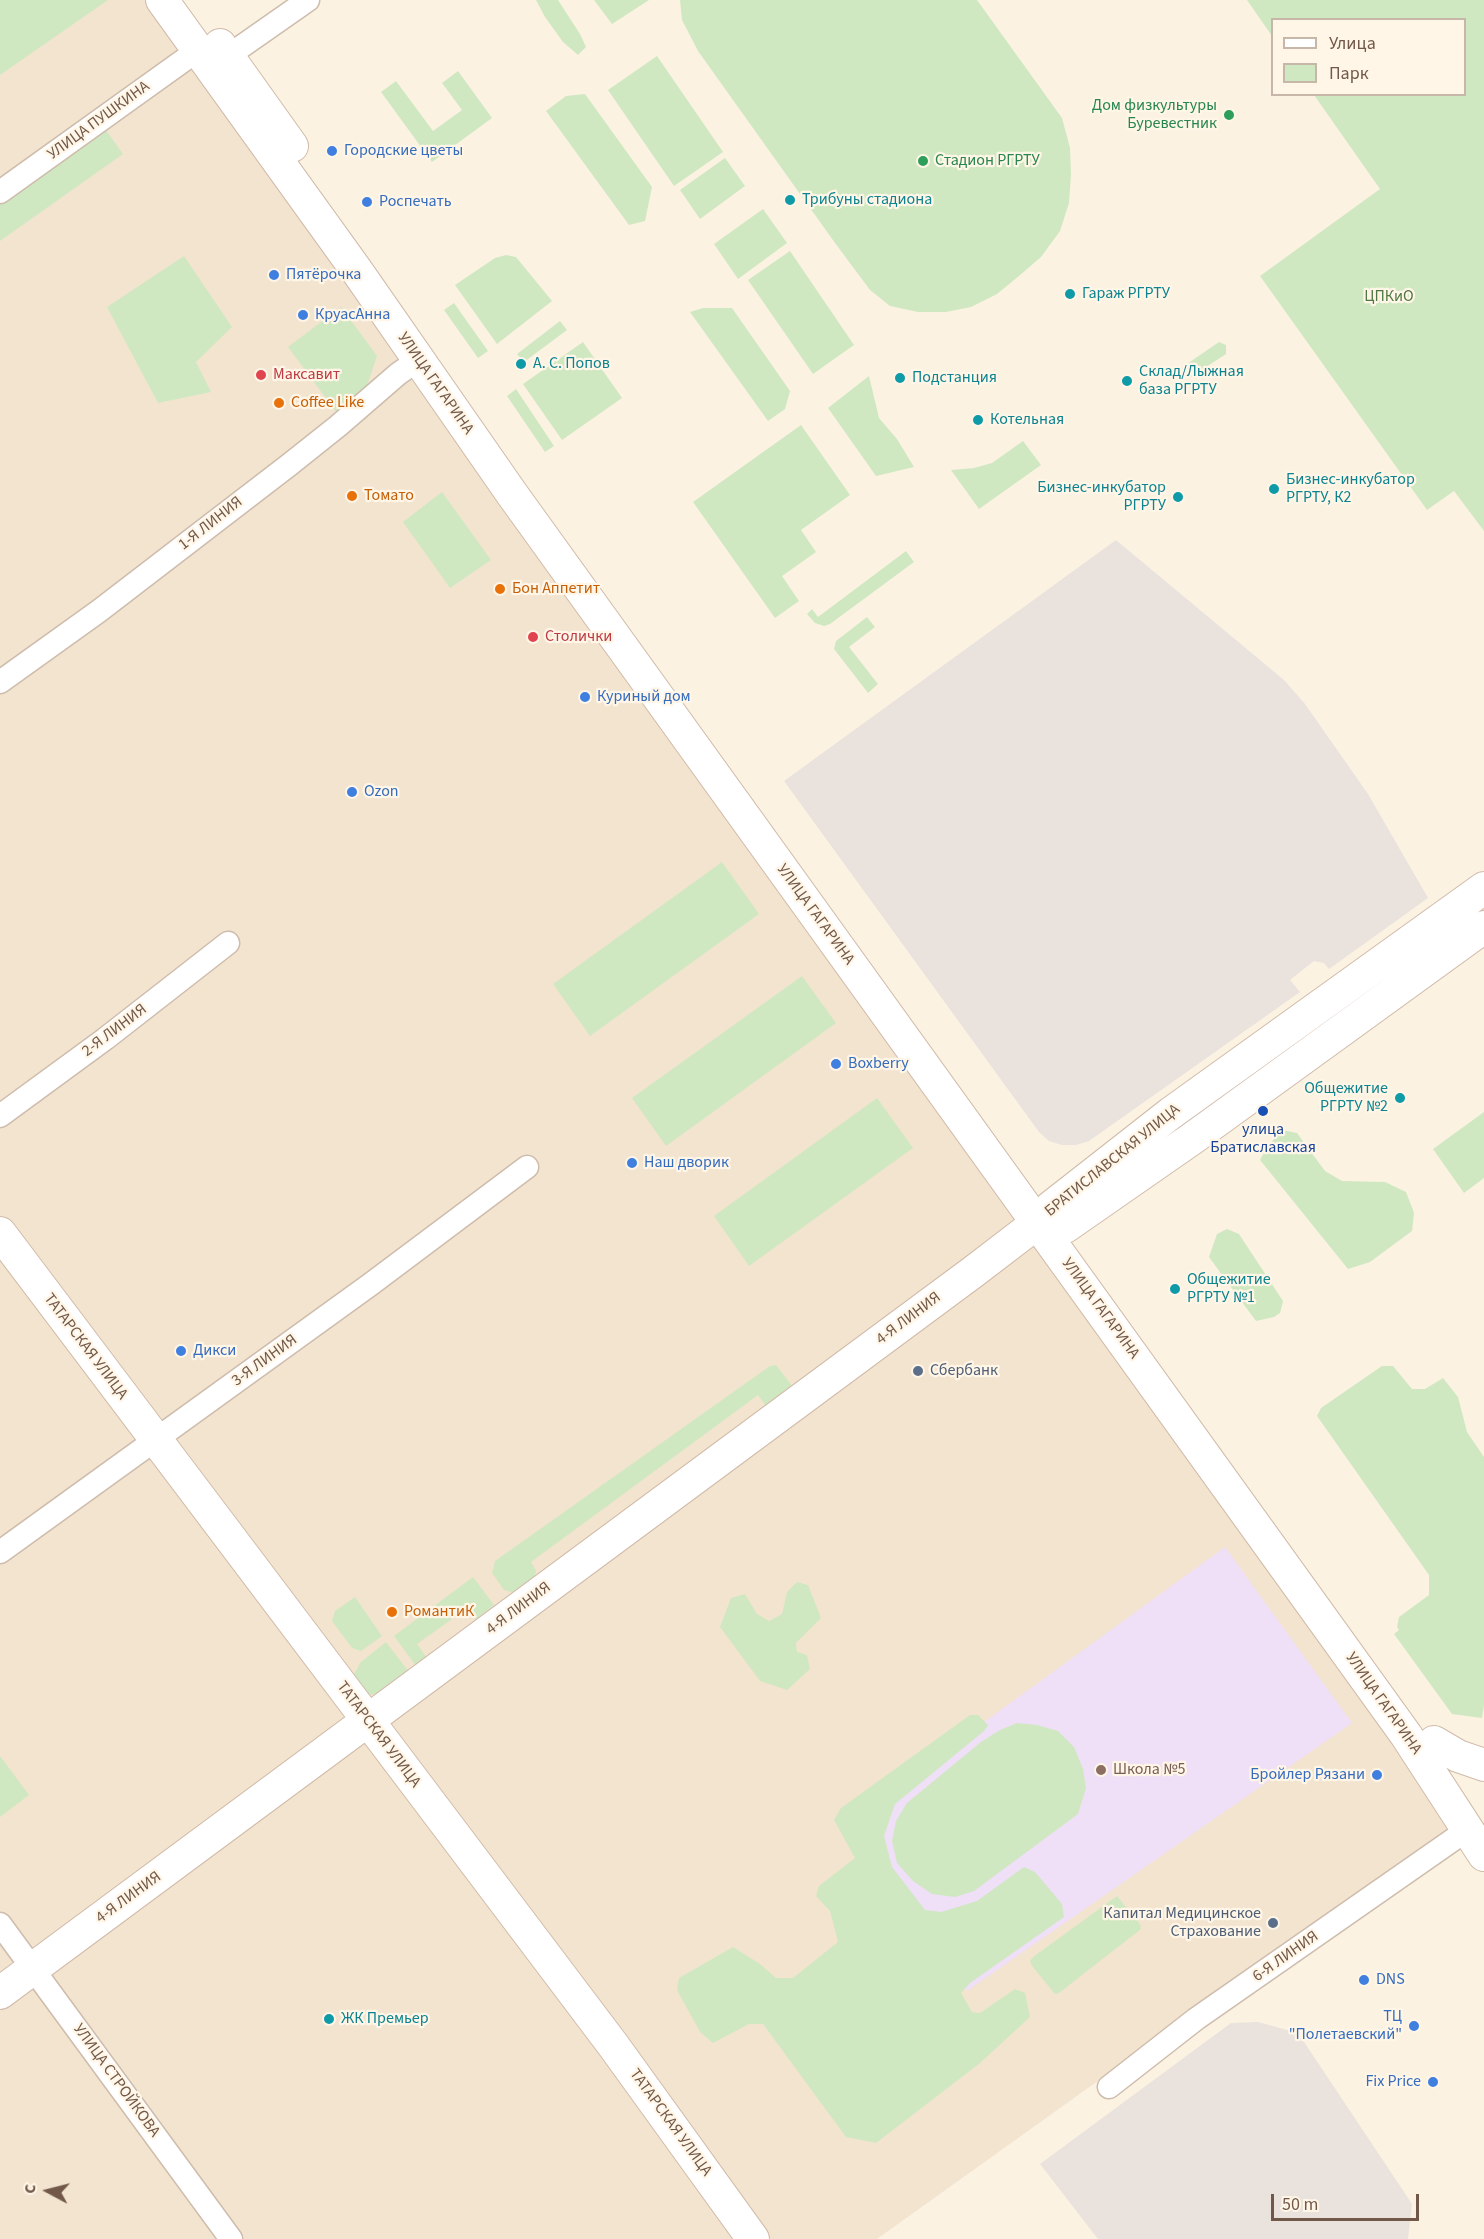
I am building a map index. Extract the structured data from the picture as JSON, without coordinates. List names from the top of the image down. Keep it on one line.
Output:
{"streets":{"main road":["УЛИЦА ГАГАРИНА","БРАТИСЛАВСКАЯ УЛИЦА","4-Я ЛИНИЯ","ТАТАРСКАЯ УЛИЦА"],"street":["УЛИЦА ПУШКИНА","1-Я ЛИНИЯ","2-Я ЛИНИЯ","3-Я ЛИНИЯ","6-Я ЛИНИЯ","УЛИЦА СТРОЙКОВА"]},"crossings":[["УЛИЦА ПУШКИНА","УЛИЦА ГАГАРИНА"],["УЛИЦА ГАГАРИНА","1-Я ЛИНИЯ"],["УЛИЦА ГАГАРИНА","БРАТИСЛАВСКАЯ УЛИЦА"],["УЛИЦА ГАГАРИНА","4-Я ЛИНИЯ"],["УЛИЦА ГАГАРИНА","6-Я ЛИНИЯ"],["БРАТИСЛАВСКАЯ УЛИЦА","4-Я ЛИНИЯ"],["4-Я ЛИНИЯ","ТАТАРСКАЯ УЛИЦА"],["4-Я ЛИНИЯ","УЛИЦА СТРОЙКОВА"],["ТАТАРСКАЯ УЛИЦА","3-Я ЛИНИЯ"]],"parks":["ЦПКиО"],"places":["Дом физкультуры Буревестник","Городские цветы","Стадион РГРТУ","Трибуны стадиона","Роспечать","Пятёрочка","Гараж РГРТУ","КруасАнна","А. С. Попов","Максавит","Подстанция","Склад/Лыжная база РГРТУ","Coffee Like","Котельная","Бизнес-инкубатор РГРТУ, К2","Томато","Бизнес-инкубатор РГРТУ","Бон Аппетит","Столички","Куриный дом","Ozon","Boxberry","Общежитие РГРТУ №2","улица Братиславская","Наш дворик","Общежитие РГРТУ №1","Дикси","Сбербанк","РомантиК","Школа №5","Бройлер Рязани","Капитал Медицинское Страхование","DNS","ЖК Премьер","ТЦ \"Полетаевский\"","Fix Price"],"legend":["Улица","Парк"],"scale_bar":"50 m","north":"left"}
